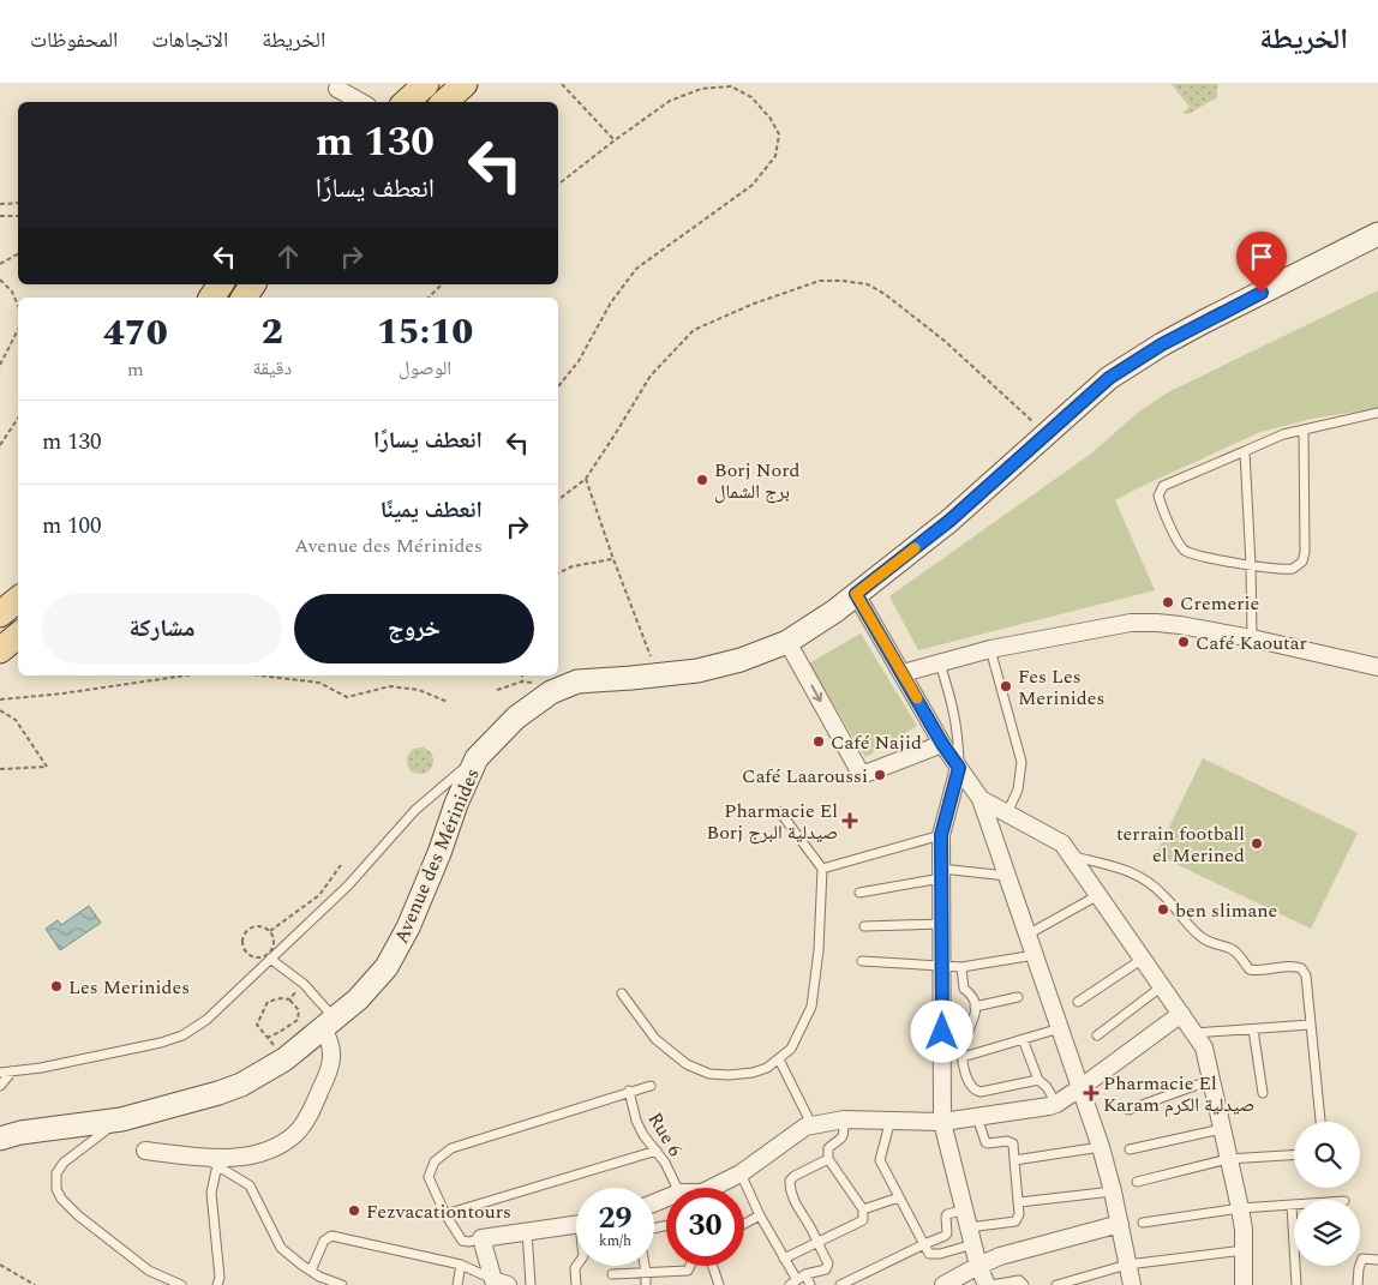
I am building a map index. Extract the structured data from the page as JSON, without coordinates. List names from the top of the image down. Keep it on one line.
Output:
{"streets":{"main road":["Avenue des Mérinides"],"lane":["Rue 6"]},"places":{"other":["Borj Nord برج الشمال","Cremerie","Café Kaoutar","Fes Les Merinides","Café Najid","Café Laaroussi","terrain football el Merined","ben slimane","Les Merinides","Fezvacationtours"],"health":["Pharmacie El Borj صيدلية البرج","Pharmacie El Karam صيدلية الكرم"]},"page":{"header":"الخريطة","nav":["الخريطة","الاتجاهات","المحفوظات"],"turn":["130 m","انعطف يسارًا"],"eta":["15:10","الوصول","2","دقيقة","470","m"],"list":[{"name":"انعطف يسارًا","value":"130 m"},{"name":"انعطف يمينًا","note":"Avenue des Mérinides","value":"100 m"}],"buttons":["خروج","مشاركة"],"speed":"29 km/h","limit":"30"}}
